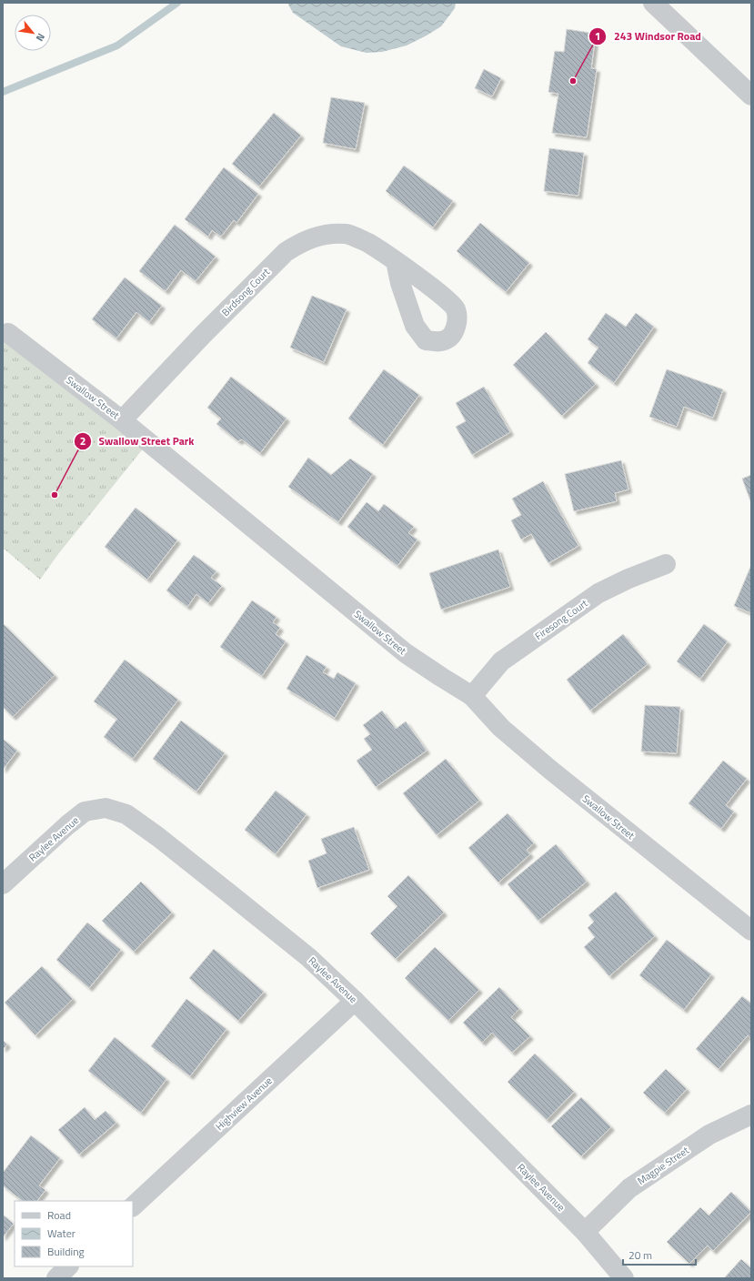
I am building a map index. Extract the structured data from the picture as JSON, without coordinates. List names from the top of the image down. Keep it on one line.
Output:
{"streets":{"street":["Birdsong Court","Swallow Street","Firesong Court","Raylee Avenue","Highview Avenue","Magpie Street"]},"crossings":[["Birdsong Court","Swallow Street"],["Swallow Street","Firesong Court"],["Raylee Avenue","Highview Avenue"],["Raylee Avenue","Magpie Street"]],"places":["243 Windsor Road","Swallow Street Park"],"legend":["Road","Water","Building"],"scale_bar":"20 m","north":"bottom right"}
